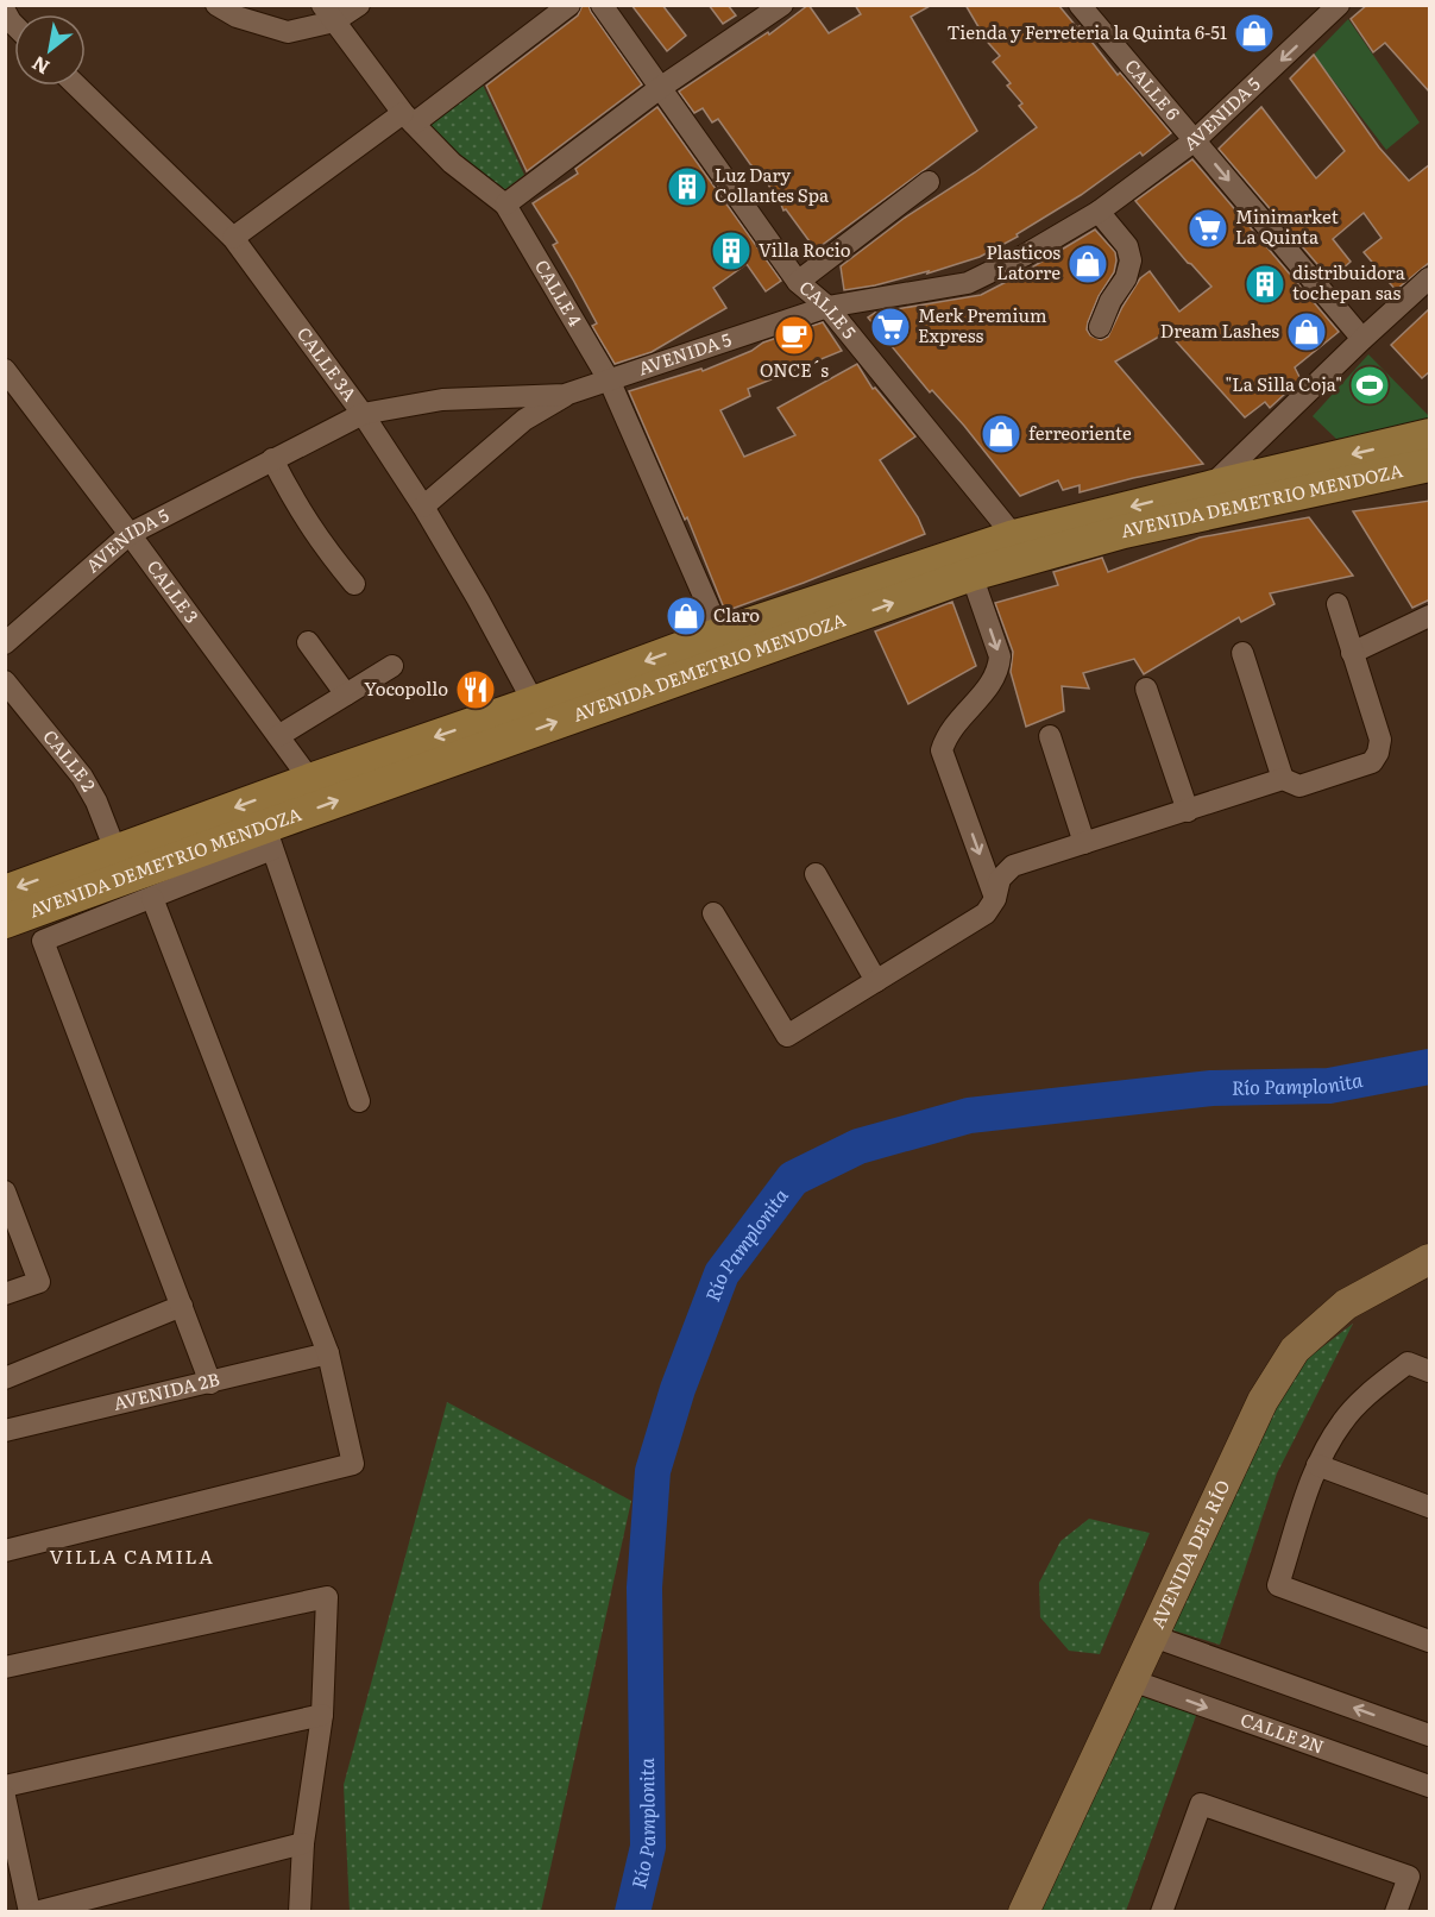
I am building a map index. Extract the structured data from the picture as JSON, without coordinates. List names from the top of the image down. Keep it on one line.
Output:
{"streets":{"main road":["AVENIDA DEMETRIO MENDOZA","AVENIDA DEL RÍO"],"street":["CALLE 6","AVENIDA 5","CALLE 4","CALLE 5","CALLE 3A","CALLE 3","CALLE 2","AVENIDA 2B","CALLE 2N"]},"crossings":[["CALLE 6","AVENIDA 5"],["AVENIDA 5","CALLE 4"],["AVENIDA 5","CALLE 5"],["AVENIDA 5","CALLE 3A"],["AVENIDA 5","CALLE 3"],["CALLE 4","AVENIDA DEMETRIO MENDOZA"],["CALLE 5","AVENIDA DEMETRIO MENDOZA"],["CALLE 3A","AVENIDA DEMETRIO MENDOZA"],["AVENIDA DEMETRIO MENDOZA","CALLE 3"],["AVENIDA DEMETRIO MENDOZA","CALLE 2"],["AVENIDA DEL RÍO","CALLE 2N"]],"one_way":["CALLE 6"],"districts":["VILLA CAMILA"],"water":["Río Pamplonita"],"places":{"shop":["Tienda y Ferreteria la Quinta 6-51","Plasticos Latorre","Dream Lashes","ferreoriente","Claro"],"building":["Luz Dary Collantes Spa","Villa Rocio","distribuidora tochepan sas"],"supermarket":["Minimarket La Quinta","Merk Premium Express"],"cafe":["ONCE´s"],"sports":["\"La Silla Coja\""],"restaurant":["Yocopollo"]},"north":"bottom left"}
